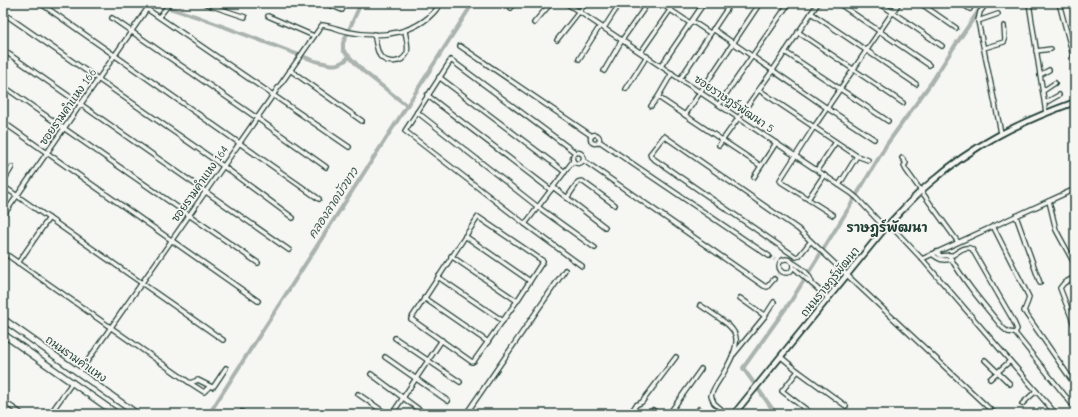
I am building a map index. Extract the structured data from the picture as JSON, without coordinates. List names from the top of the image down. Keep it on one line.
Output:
{"streets":{"main road":["ถนนรามคำแหง"],"street":["ซอยราษฎร์พัฒนา 5","ซอยรามคำแหง 166","ซอยรามคำแหง 164","ถนนราษฏร์พัฒนา"]},"crossings":[["ซอยราษฎร์พัฒนา 5","ถนนราษฏร์พัฒนา"],["ซอยรามคำแหง 164","ถนนรามคำแหง"]],"districts":["ราษฎร์พัฒนา"],"water":["คลองลาดบัวขาว"]}
